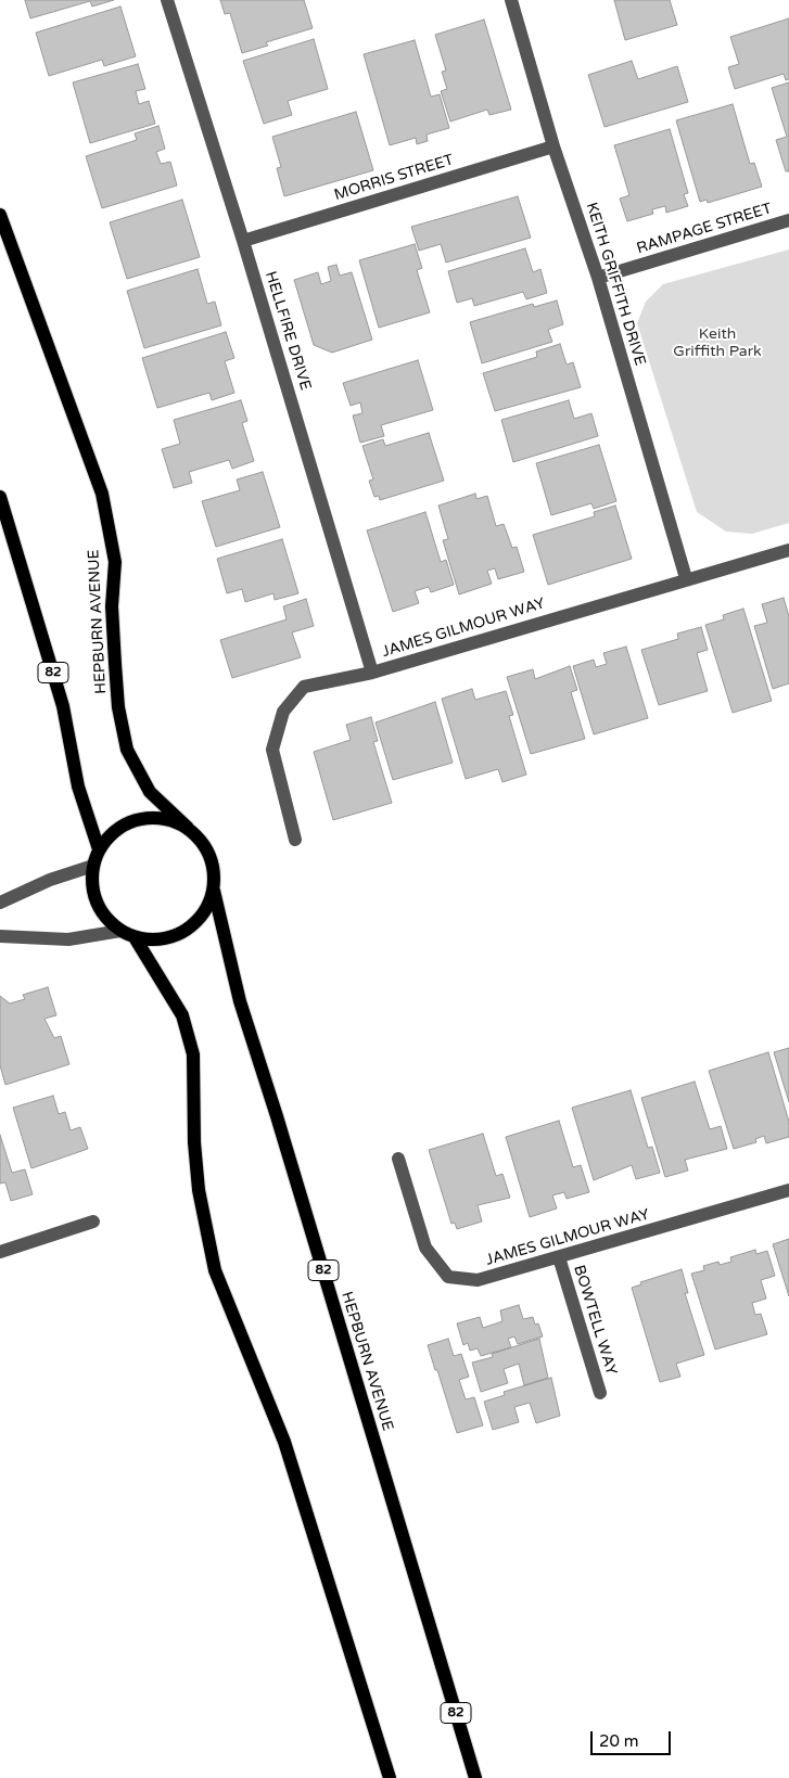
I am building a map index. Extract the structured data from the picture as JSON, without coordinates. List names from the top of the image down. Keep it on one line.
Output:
{"streets":{"main road":["HEPBURN AVENUE","82"],"street":["MORRIS STREET","RAMPAGE STREET","KEITH GRIFFITH DRIVE","HELLFIRE DRIVE","JAMES GILMOUR WAY","BOWTELL WAY"]},"crossings":[["MORRIS STREET","KEITH GRIFFITH DRIVE"],["MORRIS STREET","HELLFIRE DRIVE"],["RAMPAGE STREET","KEITH GRIFFITH DRIVE"],["KEITH GRIFFITH DRIVE","JAMES GILMOUR WAY"],["HELLFIRE DRIVE","JAMES GILMOUR WAY"],["HEPBURN AVENUE","82"],["JAMES GILMOUR WAY","BOWTELL WAY"]],"parks":["Keith Griffith Park"],"scale_bar":"20 m"}
